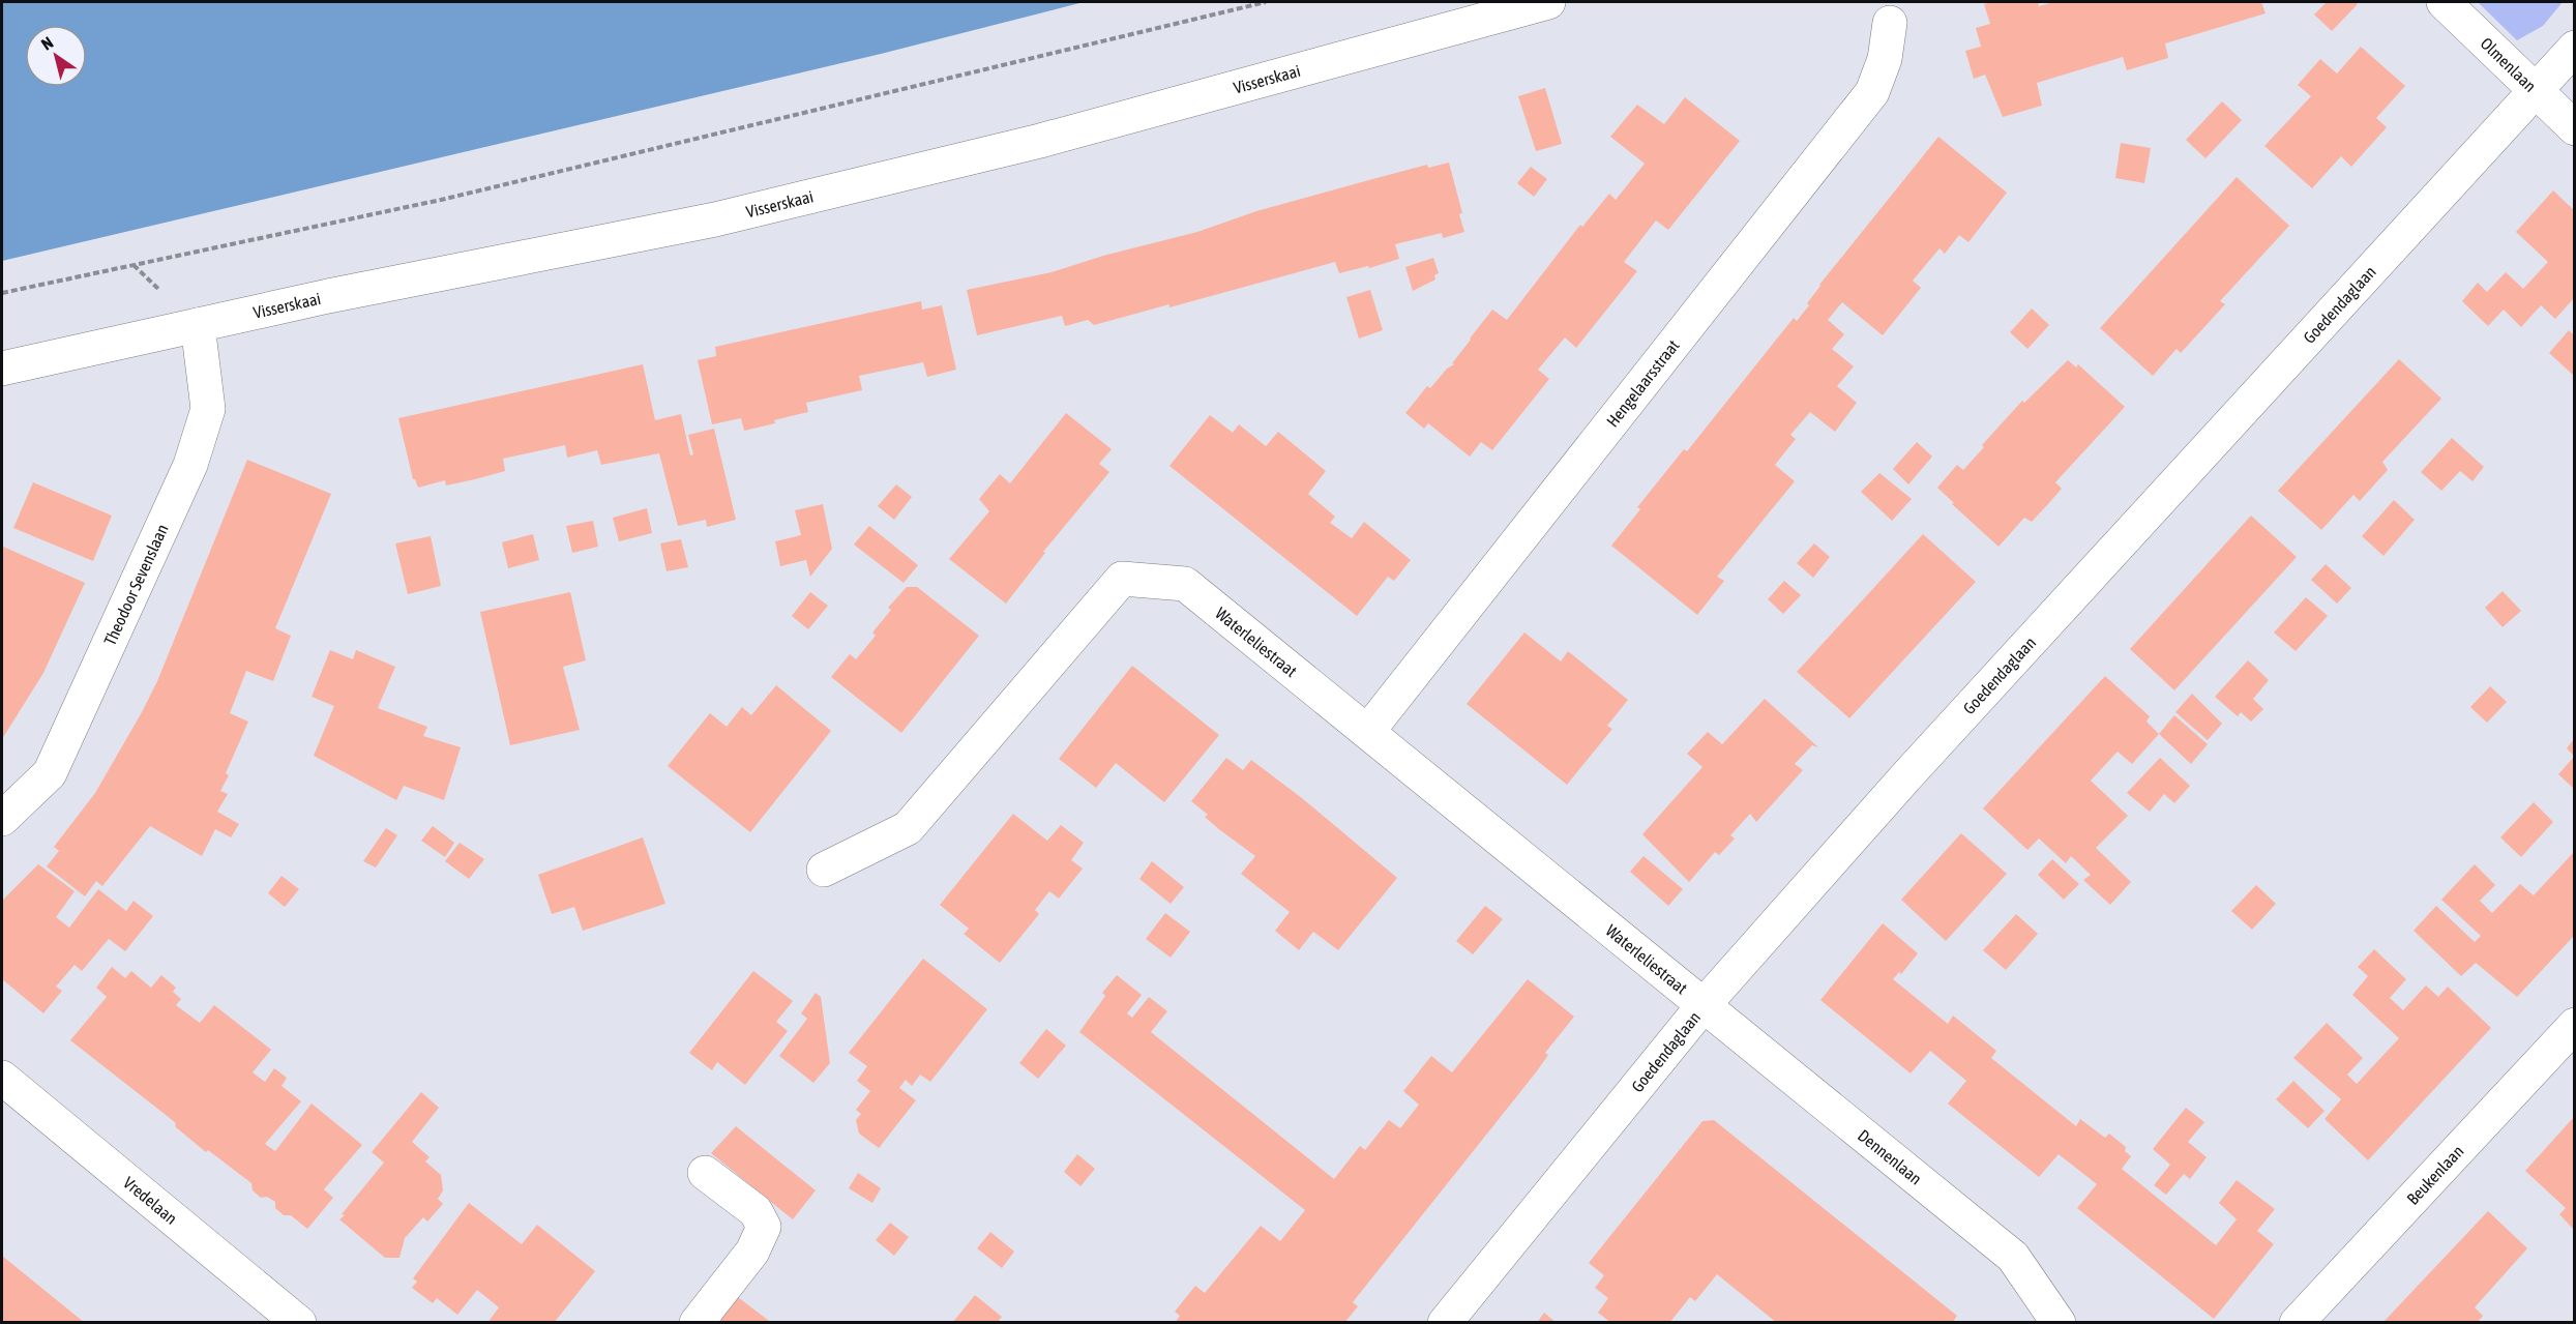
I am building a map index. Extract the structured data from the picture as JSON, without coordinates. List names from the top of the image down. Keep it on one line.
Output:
{"streets":{"street":["Olmenlaan","Visserskaai","Goedendaglaan","Hengelaarsstraat","Theodoor Sevenslaan","Waterleliestraat","Dennenlaan","Beukenlaan","Vredelaan"]},"crossings":[["Olmenlaan","Goedendaglaan"],["Visserskaai","Theodoor Sevenslaan"],["Goedendaglaan","Waterleliestraat"],["Goedendaglaan","Dennenlaan"],["Hengelaarsstraat","Waterleliestraat"],["Waterleliestraat","Dennenlaan"]],"north":"top left"}
